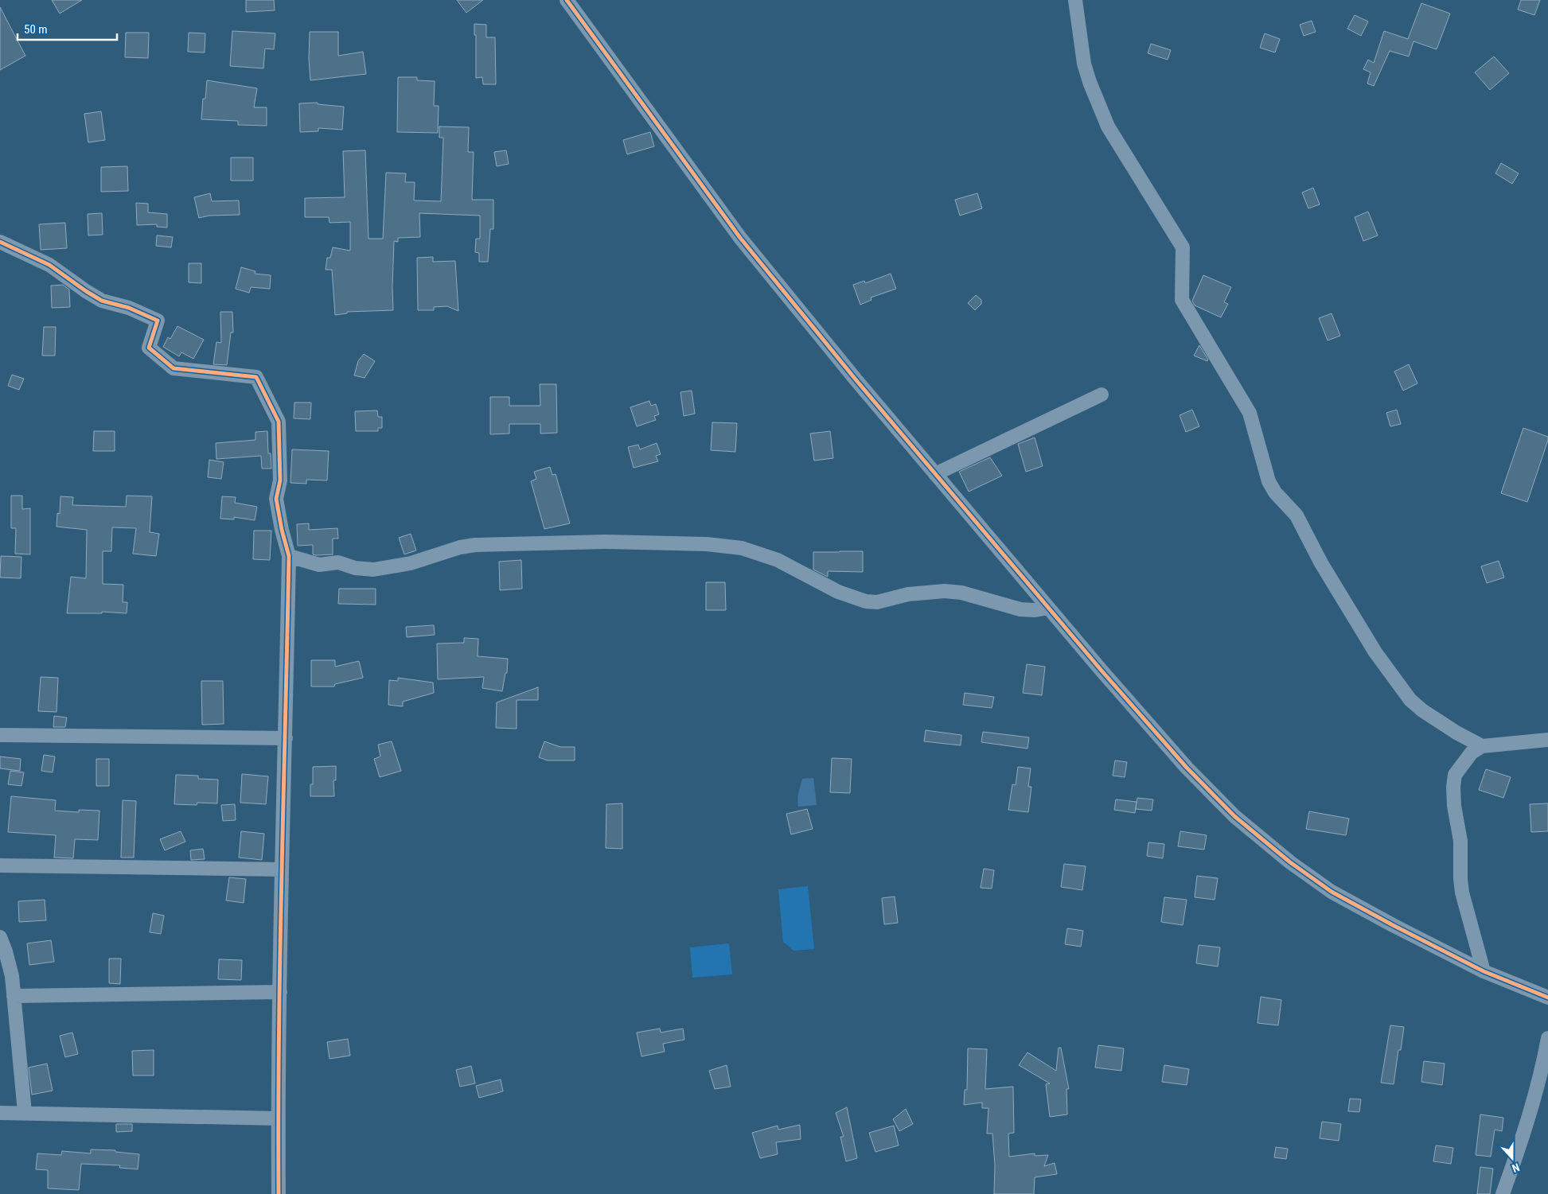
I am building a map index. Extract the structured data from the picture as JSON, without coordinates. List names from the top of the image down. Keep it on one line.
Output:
{"scale_bar":"50 m","north":"bottom"}
